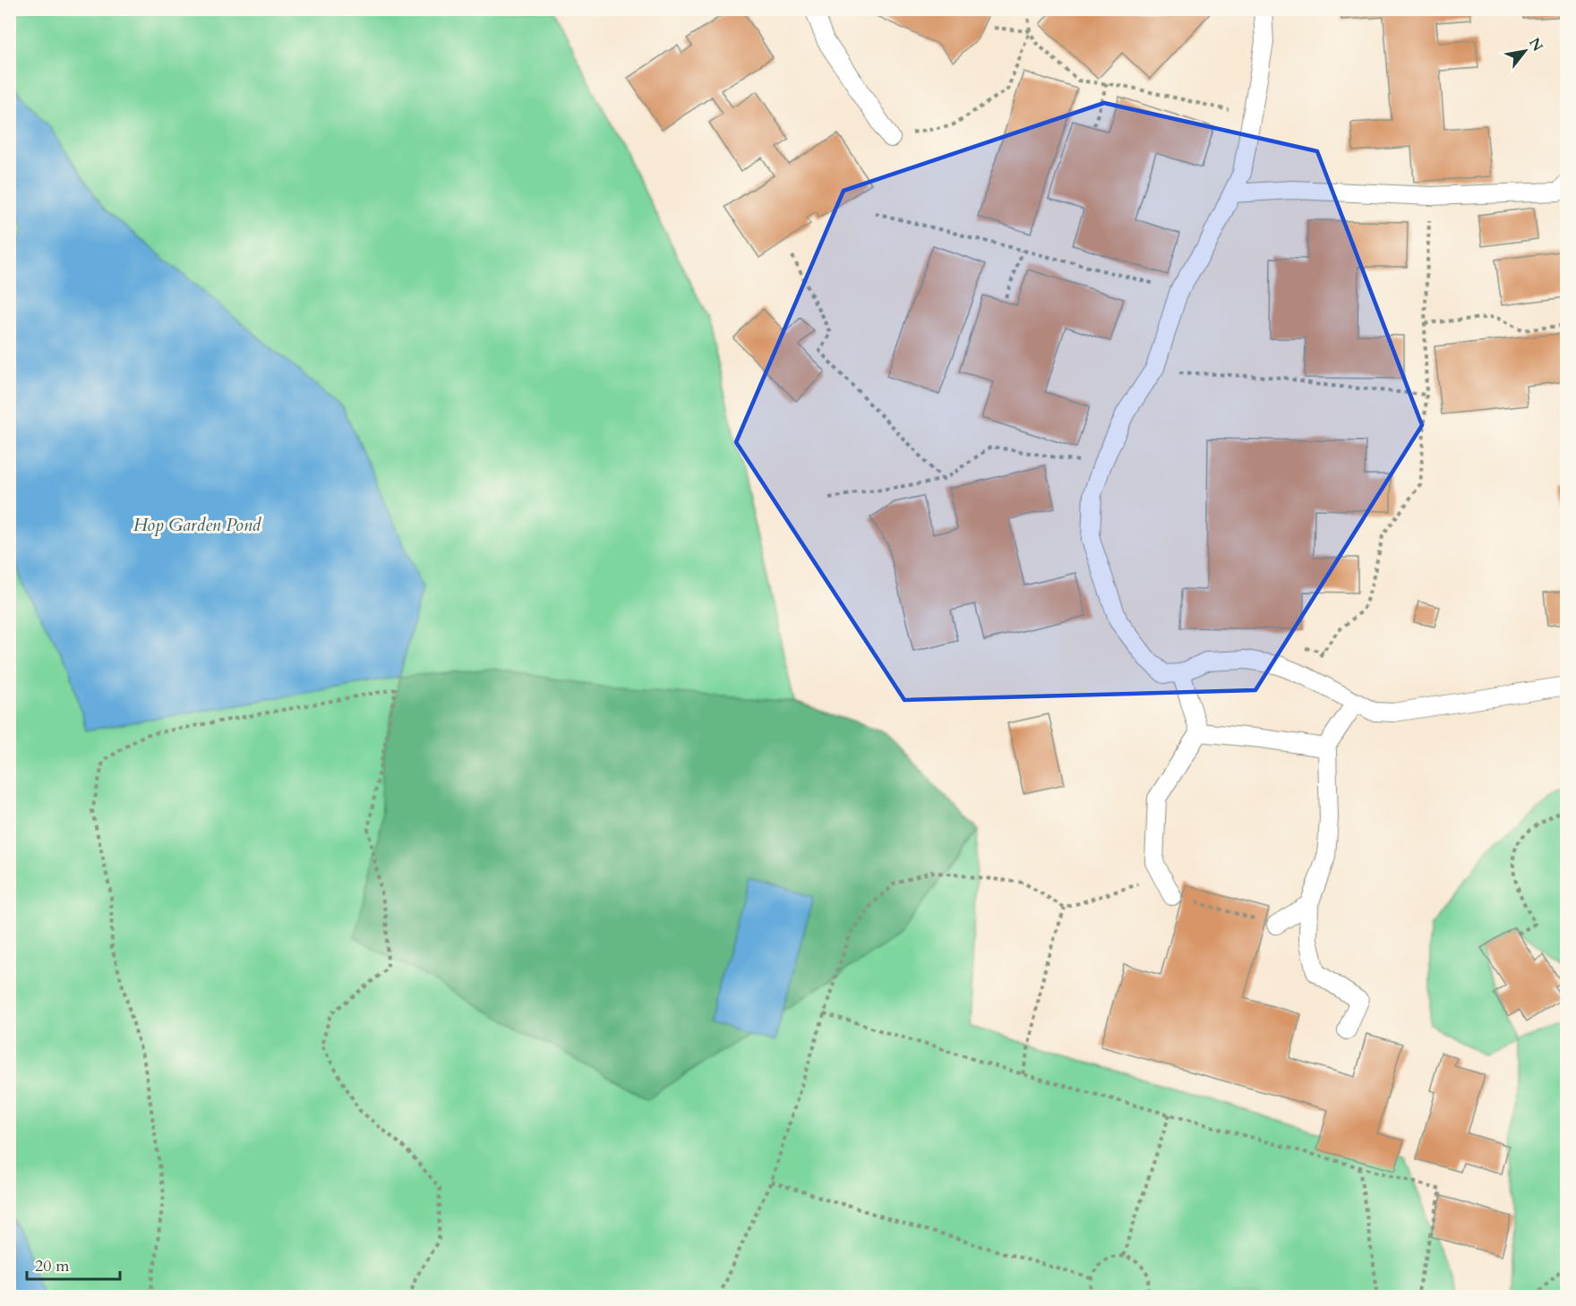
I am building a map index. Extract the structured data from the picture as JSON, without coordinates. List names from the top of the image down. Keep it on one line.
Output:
{"water":["Hop Garden Pond"],"scale_bar":"20 m","north":"top right"}
